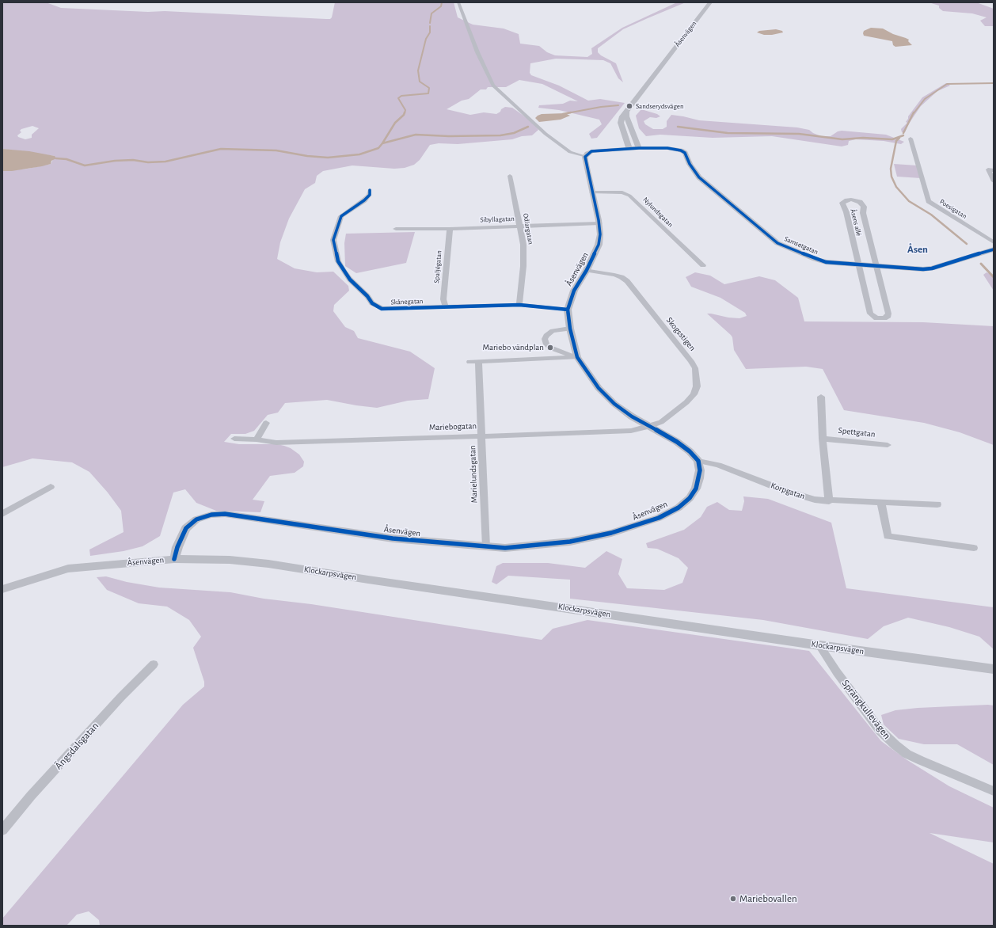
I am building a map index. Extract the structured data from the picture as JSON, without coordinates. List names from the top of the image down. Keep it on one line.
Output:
{"streets":{"street":["Åsenvägen","Poesigatan","Nylundsgatan","Sibyllagatan","Åsens allé","Odlargatan","Samsetgatan","Spaljégatan","Skånegatan","Skogsstigen","Mariebogatan","Spettgatan","Marielundsgatan","Korpgatan","Klockarpsvägen","Sprängkullevägen","Ängsdalsgatan"]},"crossings":[["Åsenvägen","Nylundsgatan"],["Åsenvägen","Sibyllagatan"],["Åsenvägen","Skånegatan"],["Åsenvägen","Skogsstigen"],["Åsenvägen","Mariebogatan"],["Åsenvägen","Marielundsgatan"],["Åsenvägen","Korpgatan"],["Åsenvägen","Klockarpsvägen"],["Sibyllagatan","Odlargatan"],["Sibyllagatan","Spaljégatan"],["Åsens allé","Samsetgatan"],["Odlargatan","Skånegatan"],["Spaljégatan","Skånegatan"],["Skogsstigen","Mariebogatan"],["Mariebogatan","Marielundsgatan"],["Klockarpsvägen","Sprängkullevägen"]],"districts":["Åsen"],"places":["Sandserydsvägen","Mariebo vändplan","Mariebovallen"]}
